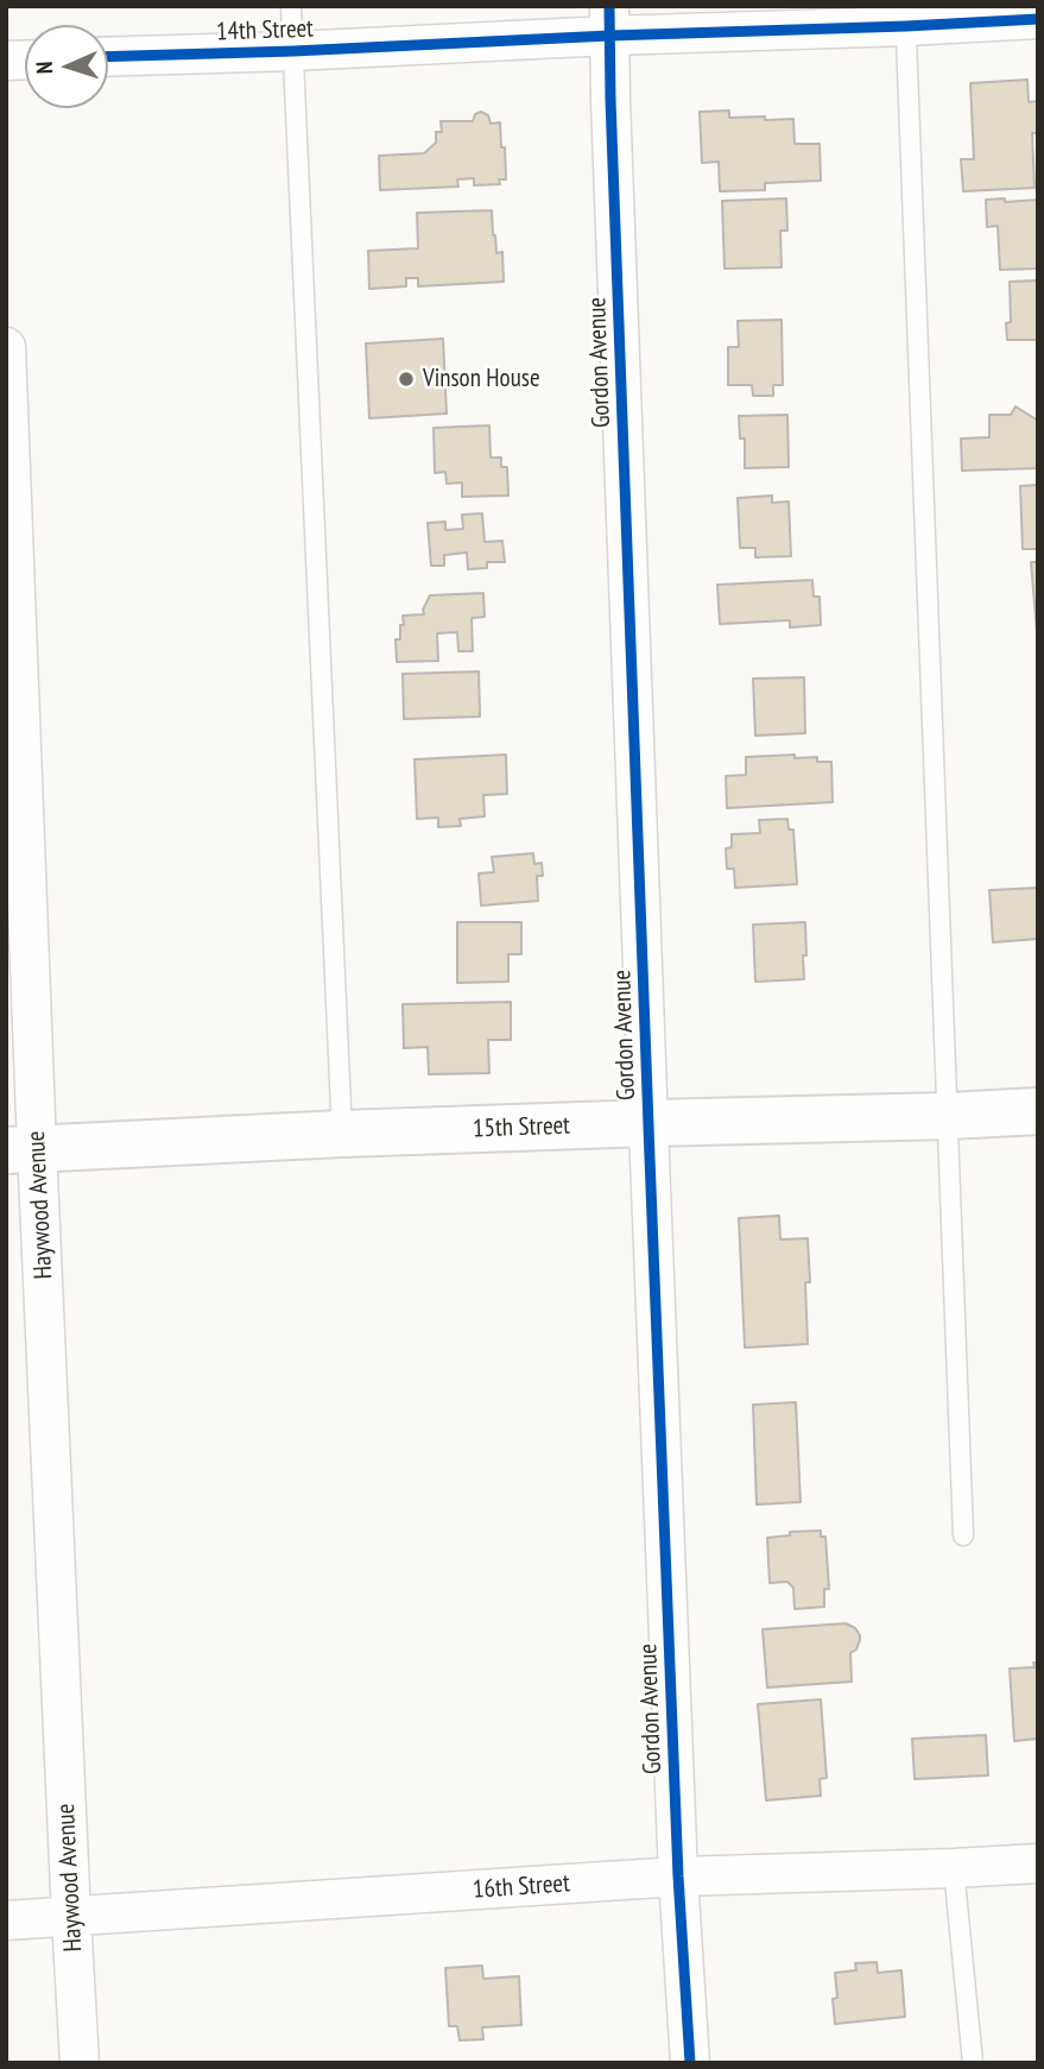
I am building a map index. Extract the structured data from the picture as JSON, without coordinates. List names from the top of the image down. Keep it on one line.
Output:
{"streets":{"main road":["15th Street"],"street":["14th Street","Gordon Avenue","Haywood Avenue","16th Street"]},"crossings":[["14th Street","Gordon Avenue"],["Gordon Avenue","15th Street"],["Gordon Avenue","16th Street"],["15th Street","Haywood Avenue"],["Haywood Avenue","16th Street"]],"places":["Vinson House"],"north":"left"}
